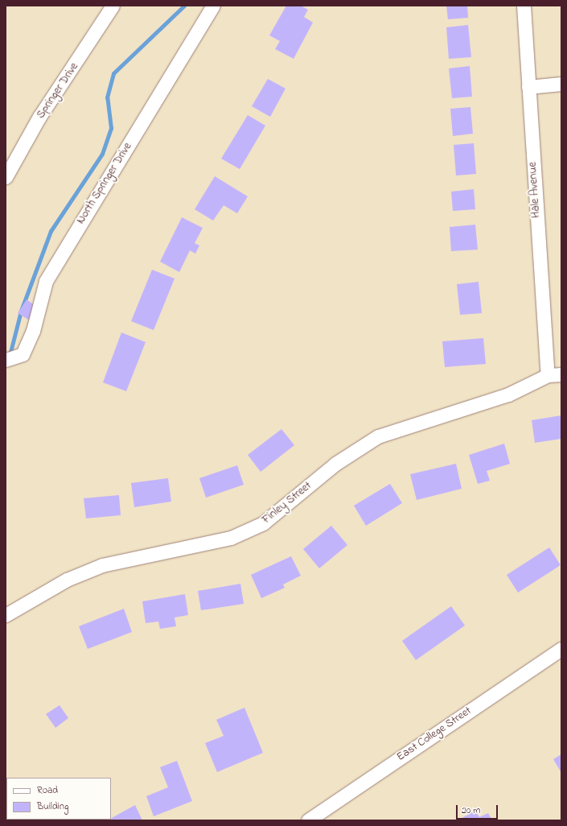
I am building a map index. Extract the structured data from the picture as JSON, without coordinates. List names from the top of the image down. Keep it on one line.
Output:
{"streets":{"street":["Springer Drive","North Springer Drive","Hale Avenue","Finley Street","East College Street"]},"crossings":[["Hale Avenue","Finley Street"]],"legend":["Road","Building"],"scale_bar":"20 m"}
